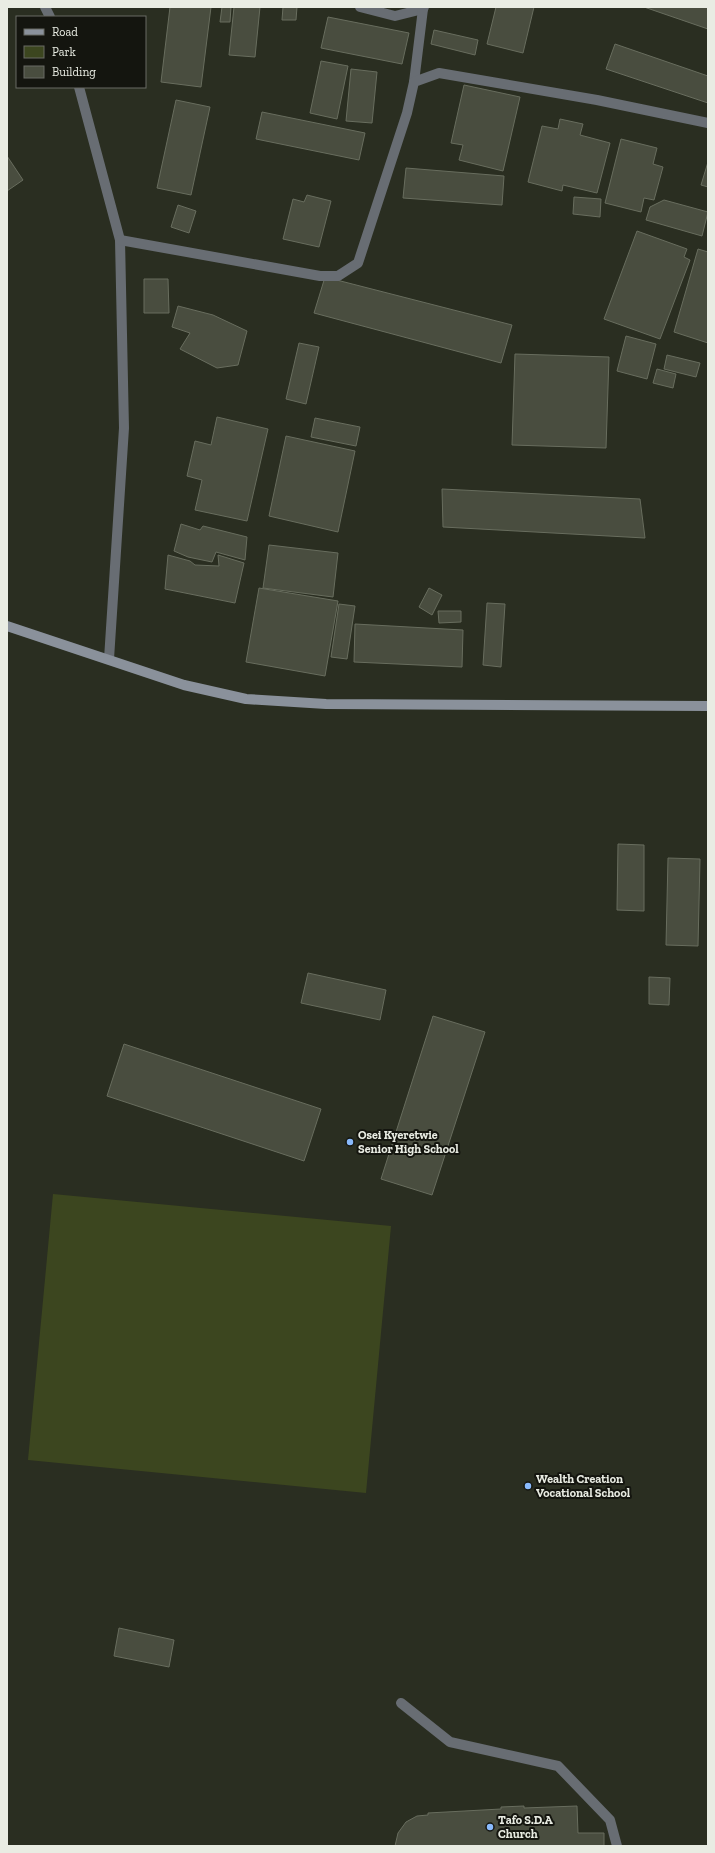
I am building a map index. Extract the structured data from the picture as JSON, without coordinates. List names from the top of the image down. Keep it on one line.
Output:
{"places":["Osei Kyeretwie Senior High School","Wealth Creation Vocational School","Tafo S.D.A Church"],"legend":["Road","Park","Building"]}
